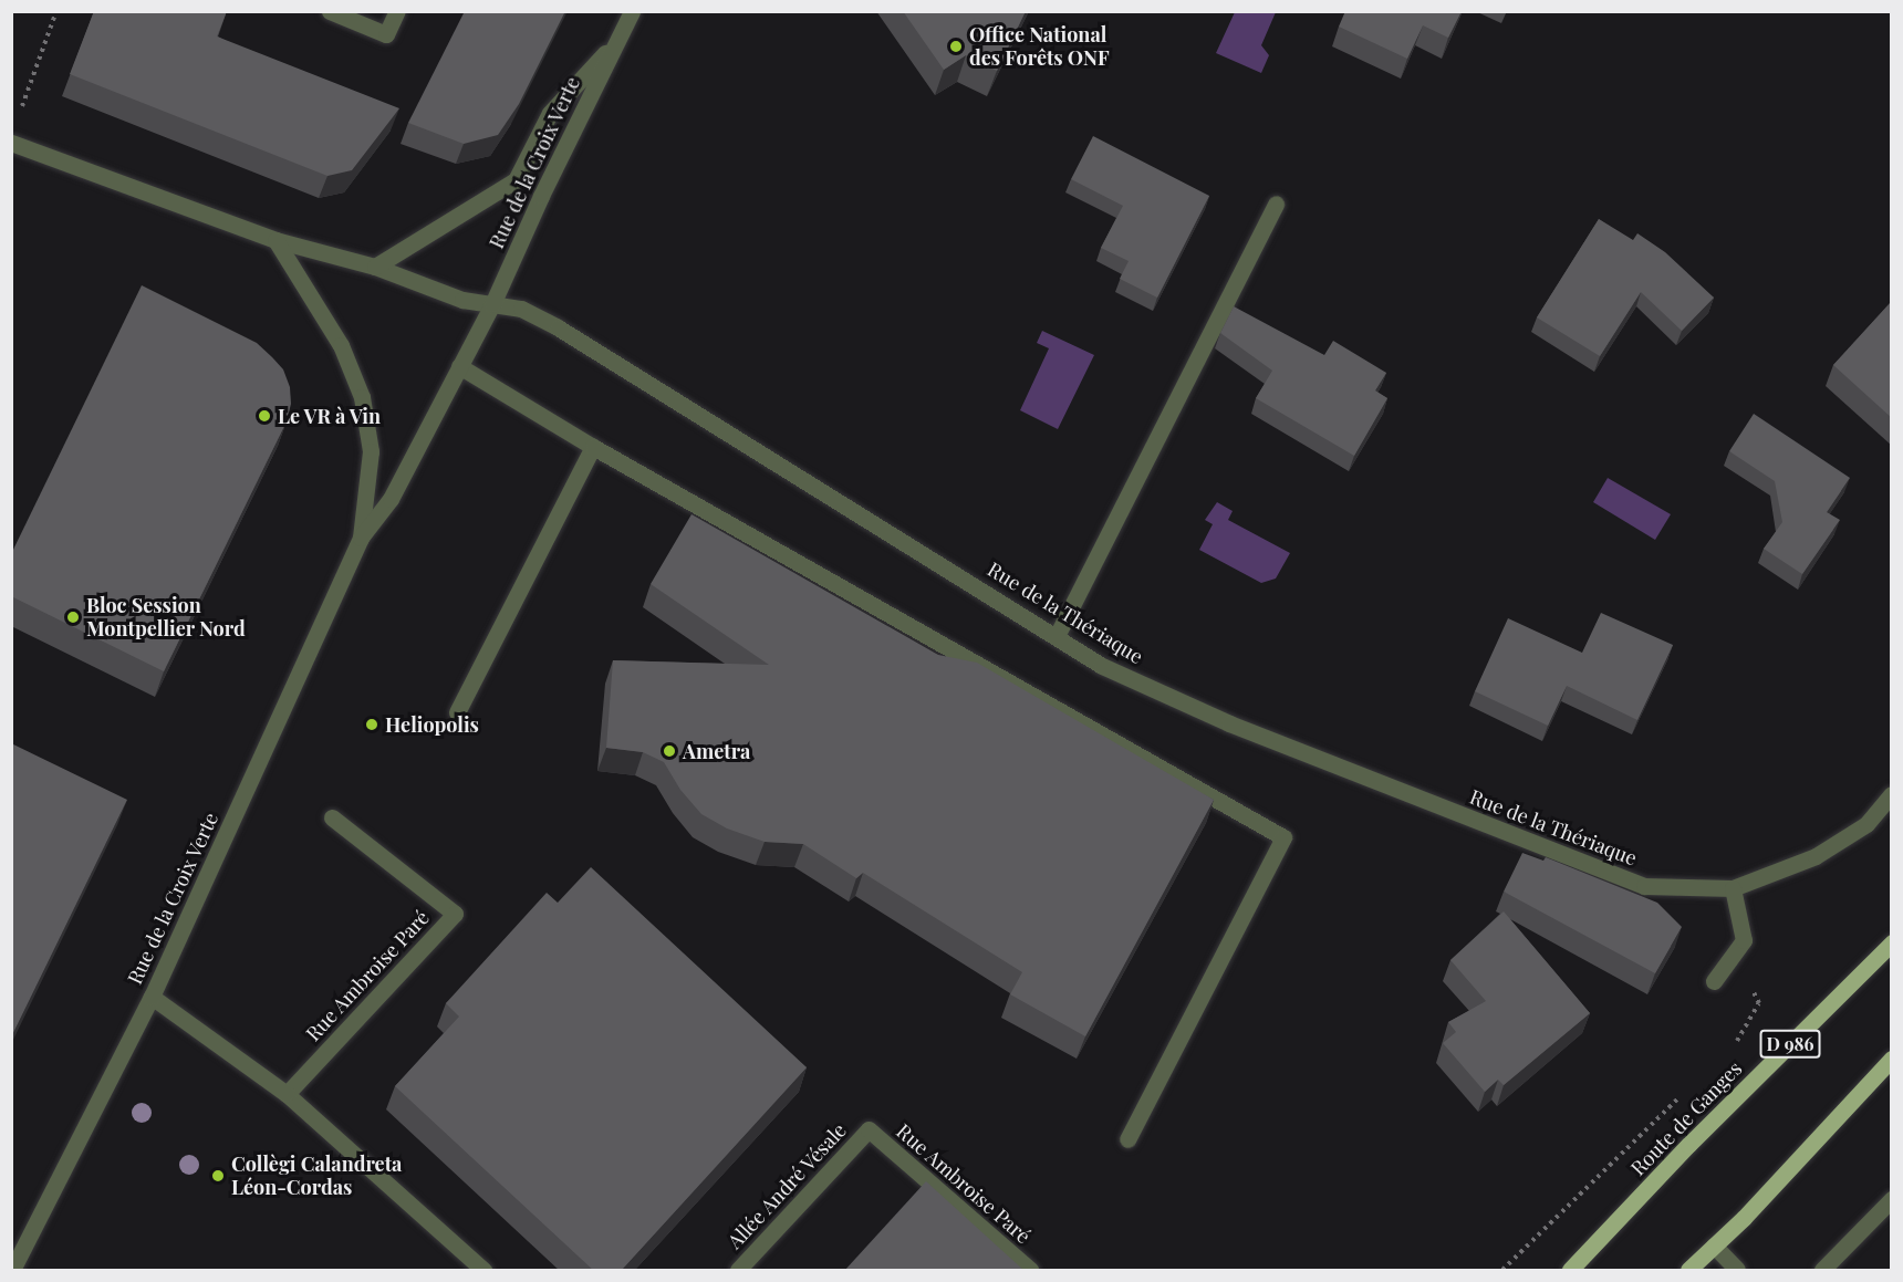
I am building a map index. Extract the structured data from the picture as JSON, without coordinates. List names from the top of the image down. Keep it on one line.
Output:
{"streets":{"main road":["D 986","Route de Ganges"],"street":["Rue de la Croix Verte","Rue de la Thériaque","Rue Ambroise Paré","Allée André Vésale"]},"crossings":[["Rue de la Croix Verte","Rue de la Thériaque"],["Rue Ambroise Paré","Allée André Vésale"]],"places":["Office National des Forêts ONF","Le VR à Vin","Bloc Session Montpellier Nord","Heliopolis","Ametra","Collègi Calandreta Léon-Cordas"]}
